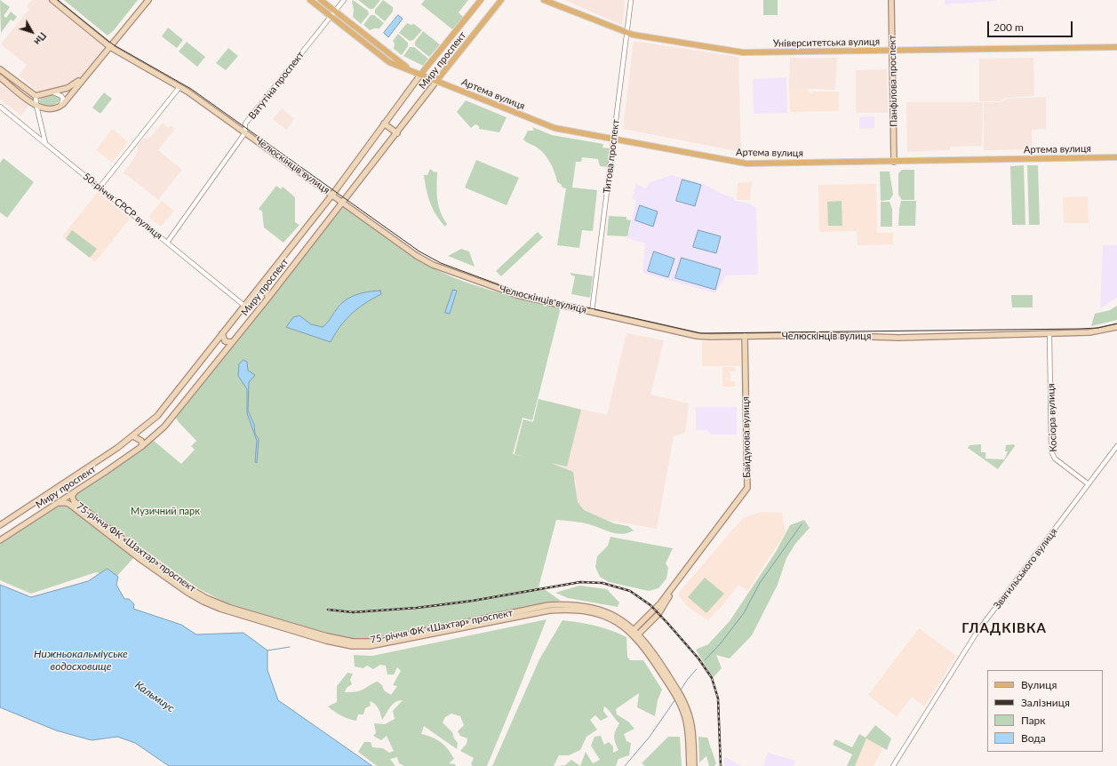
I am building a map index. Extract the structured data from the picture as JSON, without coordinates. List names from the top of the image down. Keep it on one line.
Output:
{"streets":{"main road":["Університетська вулиця","Миру проспект","Панфілова проспект","Артема вулиця","Челюскінців вулиця","Байдукова вулиця","75-річчя ФК «Шахтар» проспект"],"street":["Ватутіна проспект","Титова проспект","50-річчя СРСР вулиця","Косіора вулиця","Звягильського вулиця"]},"crossings":[["Університетська вулиця","Панфілова проспект"],["Університетська вулиця","Титова проспект"],["Миру проспект","Артема вулиця"],["Миру проспект","Челюскінців вулиця"],["Миру проспект","50-річчя СРСР вулиця"],["Миру проспект","75-річчя ФК «Шахтар» проспект"],["Панфілова проспект","Артема вулиця"],["Ватутіна проспект","Артема вулиця"],["Ватутіна проспект","Челюскінців вулиця"],["Ватутіна проспект","50-річчя СРСР вулиця"],["Артема вулиця","Титова проспект"],["Титова проспект","Челюскінців вулиця"],["Челюскінців вулиця","Косіора вулиця"],["Челюскінців вулиця","Байдукова вулиця"],["Косіора вулиця","Звягильського вулиця"]],"districts":["ГЛАДКІВКА"],"water":["Нижньокальміуське водосховище","Кальмиус"],"parks":["Музичний парк"],"legend":["Вулиця","Залізниця","Парк","Вода"],"scale_bar":"200 m","north":"bottom right"}
